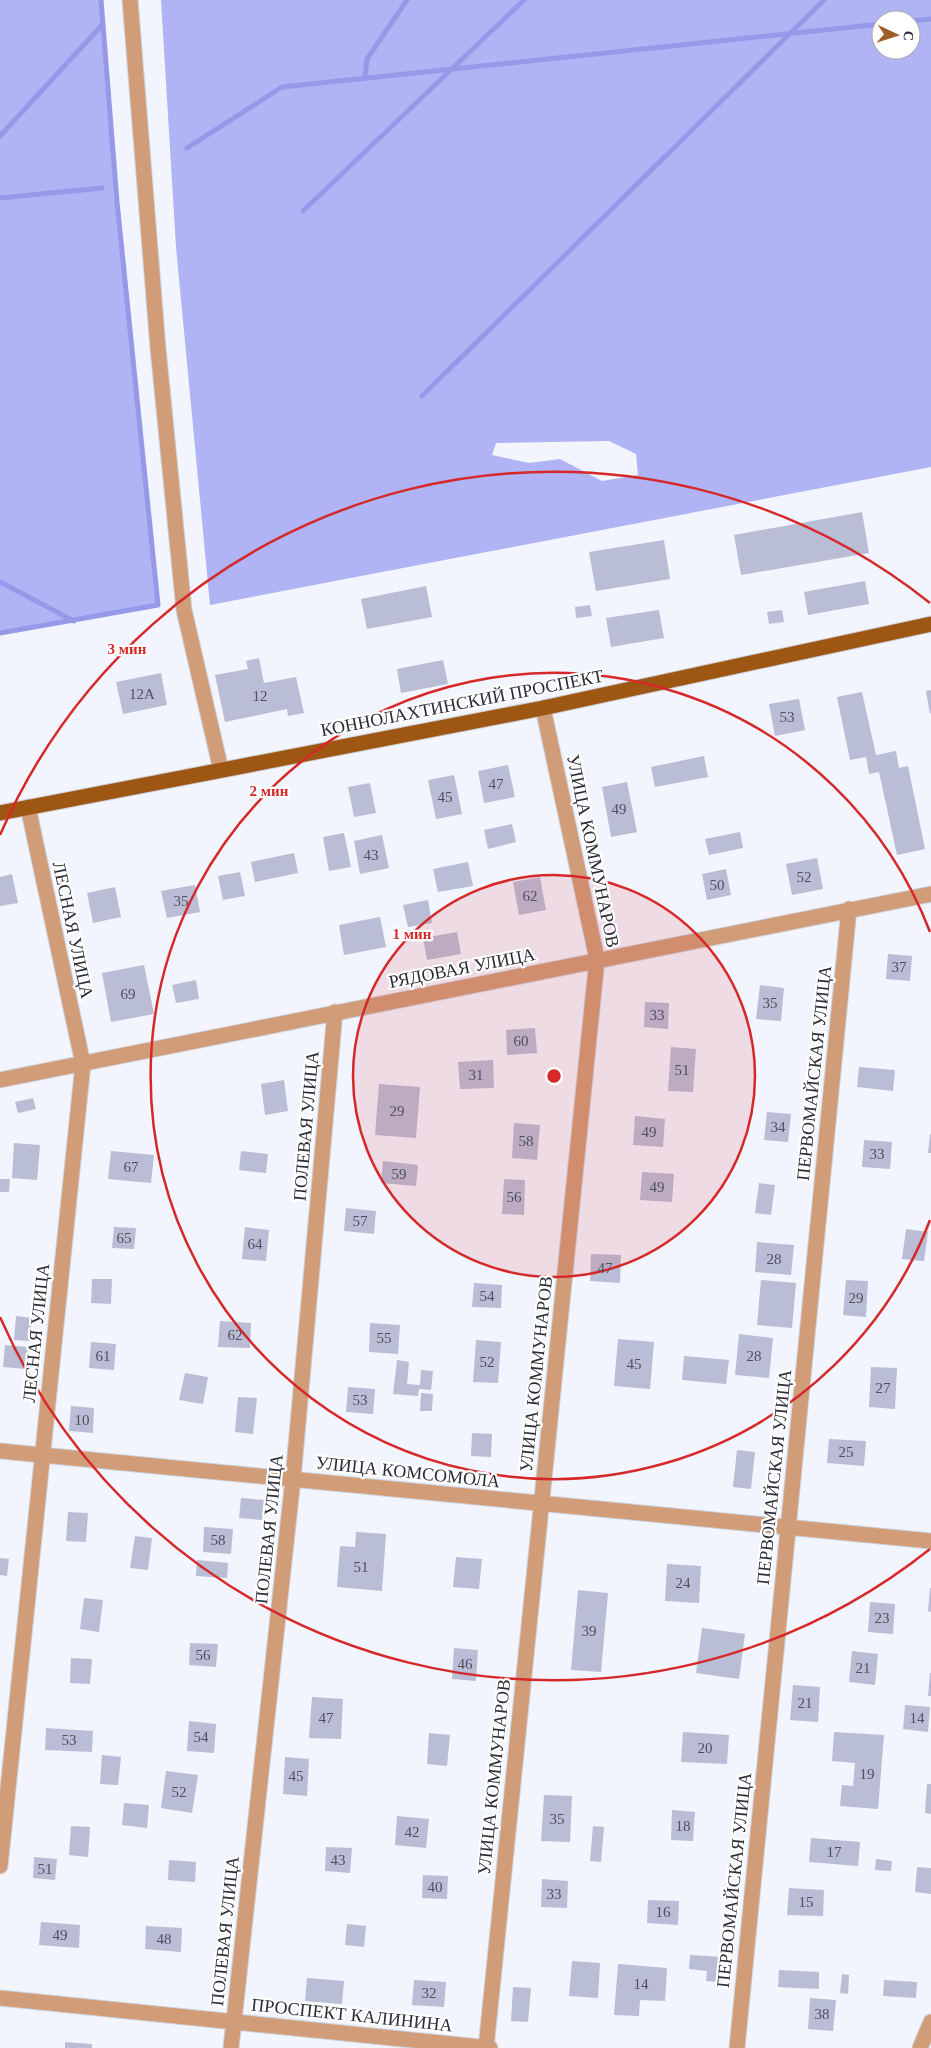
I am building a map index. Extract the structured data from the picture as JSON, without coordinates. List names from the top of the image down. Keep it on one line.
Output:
{"streets":{"main road":["КОННОЛАХТИНСКИЙ ПРОСПЕКТ"],"street":["УЛИЦА КОММУНАРОВ","ЛЕСНАЯ УЛИЦА","РЯДОВАЯ УЛИЦА","ПЕРВОМАЙСКАЯ УЛИЦА","ПОЛЕВАЯ УЛИЦА","УЛИЦА КОМСОМОЛА","ПРОСПЕКТ КАЛИНИНА"]},"crossings":[["КОННОЛАХТИНСКИЙ ПРОСПЕКТ","УЛИЦА КОММУНАРОВ"],["КОННОЛАХТИНСКИЙ ПРОСПЕКТ","ЛЕСНАЯ УЛИЦА"],["УЛИЦА КОММУНАРОВ","РЯДОВАЯ УЛИЦА"],["УЛИЦА КОММУНАРОВ","УЛИЦА КОМСОМОЛА"],["УЛИЦА КОММУНАРОВ","ПРОСПЕКТ КАЛИНИНА"],["ЛЕСНАЯ УЛИЦА","РЯДОВАЯ УЛИЦА"],["ЛЕСНАЯ УЛИЦА","УЛИЦА КОМСОМОЛА"],["РЯДОВАЯ УЛИЦА","ПЕРВОМАЙСКАЯ УЛИЦА"],["РЯДОВАЯ УЛИЦА","ПОЛЕВАЯ УЛИЦА"],["ПЕРВОМАЙСКАЯ УЛИЦА","УЛИЦА КОМСОМОЛА"],["ПОЛЕВАЯ УЛИЦА","УЛИЦА КОМСОМОЛА"],["ПОЛЕВАЯ УЛИЦА","ПРОСПЕКТ КАЛИНИНА"]],"house_numbers":["12А","12","53","47","45","49","43","52","50","62","35","37","69","35","33","60","51","31","29","34","49","58","33","67","59","49","56","57","65","64","28","47","54","29","62","55","61","28","52","45","27","53","10","25","58","51","24","23","39","56","46","21","21","47","14","54","53","20","19","45","52","35","18","42","17","43","51","40","33","15","16","49","48","14","32","38"],"north":"right","rings":["3 мин","2 мин","1 мин"]}
